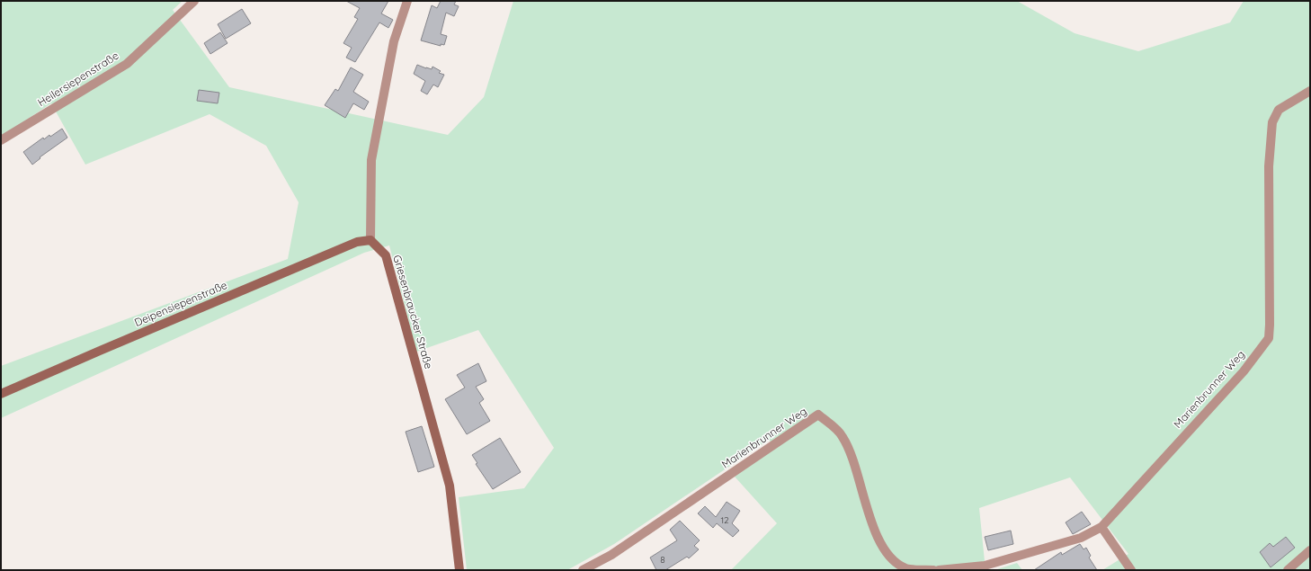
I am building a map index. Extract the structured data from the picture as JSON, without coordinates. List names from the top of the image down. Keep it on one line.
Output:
{"streets":{"street":["Heilersiepenstraße","Deipensiepenstraße","Griesenbraucker Straße","Marienbrunner Weg"]},"crossings":[["Deipensiepenstraße","Griesenbraucker Straße"]],"house_numbers":["12","8"]}
